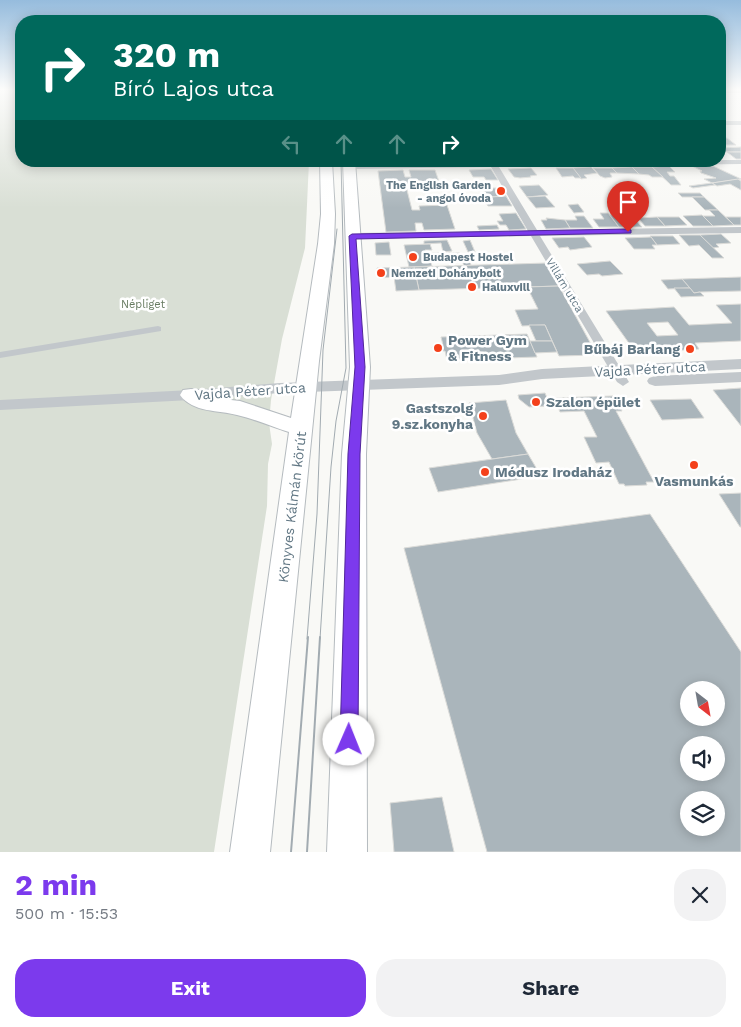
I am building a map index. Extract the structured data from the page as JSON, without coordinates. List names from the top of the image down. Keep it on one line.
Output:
{"streets":{"main road":["Könyves Kálmán körút"],"street":["Villám utca","Vajda Péter utca"]},"crossings":[["Villám utca","Vajda Péter utca"],["Vajda Péter utca","Könyves Kálmán körút"]],"parks":["Népliget"],"places":["The English Garden - angol óvoda","Budapest Hostel","Nemzeti Dohánybolt","Haluxvill","Power Gym & Fitness","Bűbáj Barlang","Szalon épület","Gastszolg 9.sz.konyha","Vasmunkás","Módusz Irodaház"],"north":"bottom right","page":{"turn":["320 m","Bíró Lajos utca"],"heading":["2 min","500 m · 15:53"],"buttons":["Exit","Share"]}}
